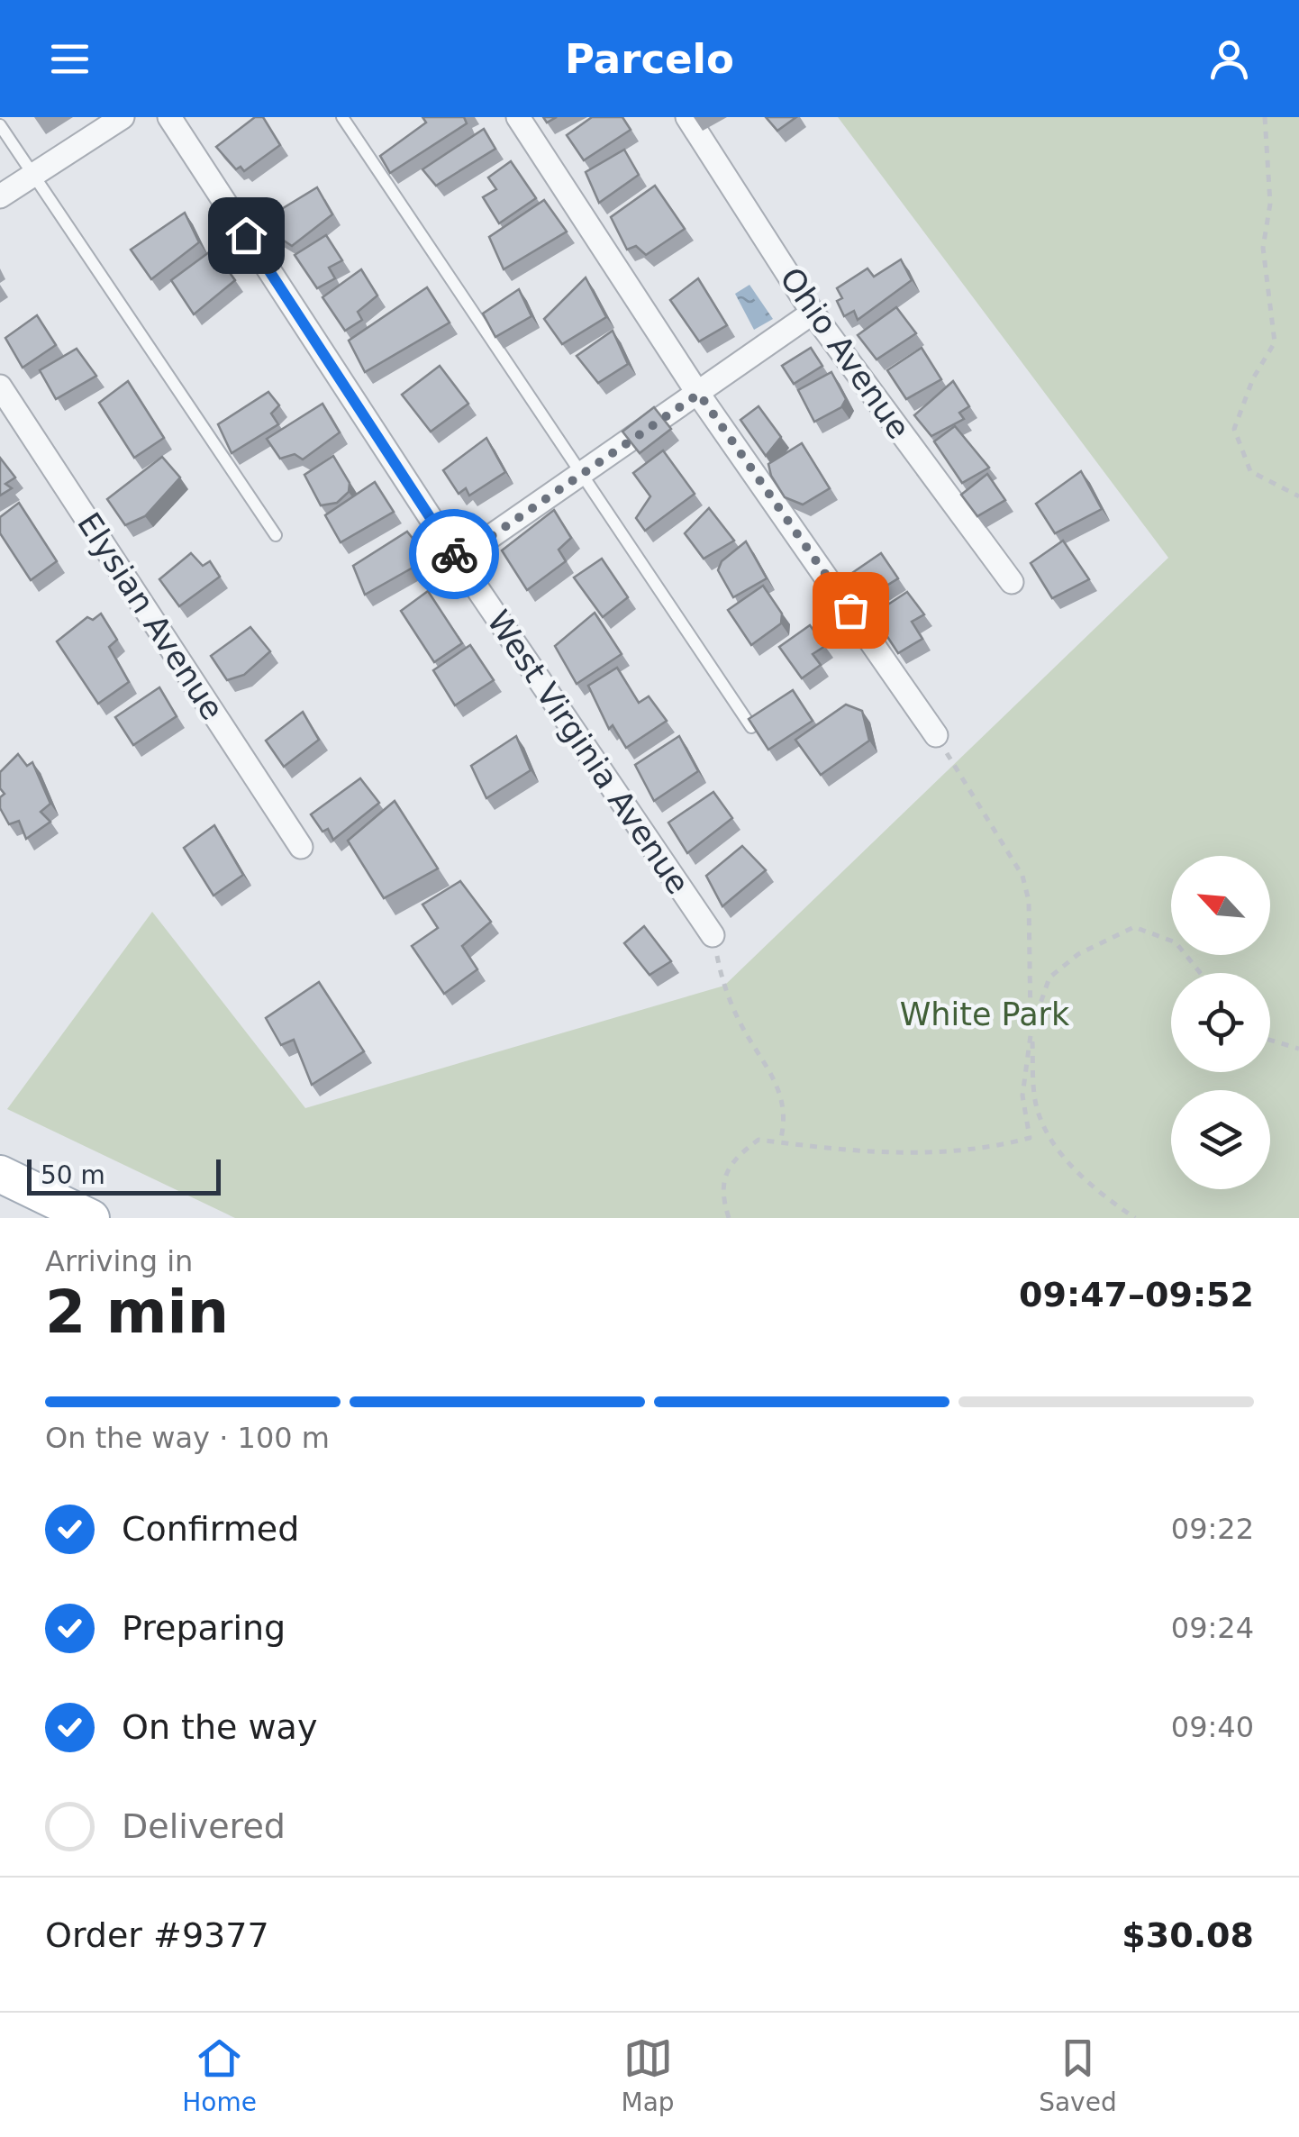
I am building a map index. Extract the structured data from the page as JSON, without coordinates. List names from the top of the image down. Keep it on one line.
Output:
{"streets":{"street":["Ohio Avenue","Elysian Avenue","West Virginia Avenue"]},"parks":["White Park"],"scale_bar":"50 m","north":"top left","page":{"header":"Parcelo","scale":"50 m","heading":["2 min","Arriving in","09:47–09:52"],"panel":["Order #9377","$30.08"],"bar":"On the way · 100 m","list":[["Confirmed","09:22"],["Preparing","09:24"],["On the way","09:40"],"Delivered"],"tabs":["Home","Map","Saved"]}}
